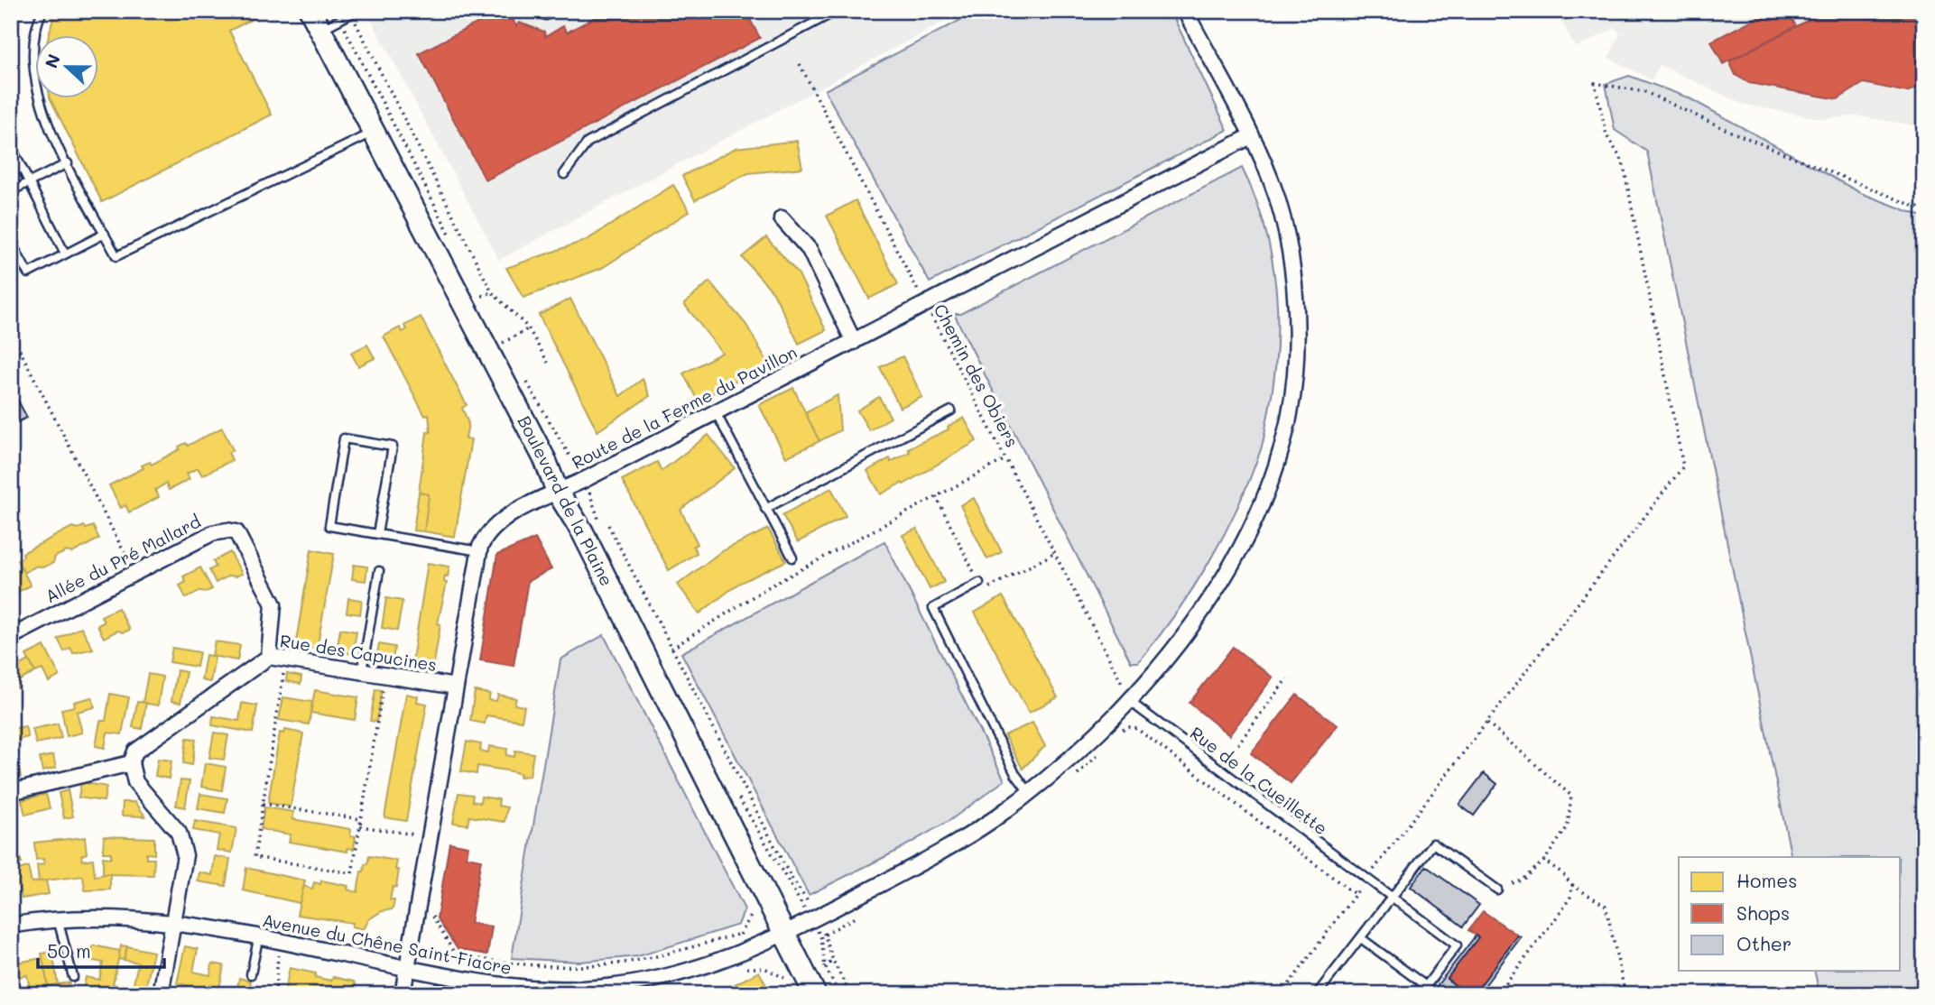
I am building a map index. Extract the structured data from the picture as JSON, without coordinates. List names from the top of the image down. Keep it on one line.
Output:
{"streets":{"main road":["Boulevard de la Plaine"],"street":["Route de la Ferme du Pavillon","Allée du Pré Mallard","Rue des Capucines","Avenue du Chêne Saint-Fiacre"],"lane":["Rue de la Cueillette"],"path":["Chemin des Obiers"]},"crossings":[["Chemin des Obiers","Route de la Ferme du Pavillon"],["Chemin des Obiers","Rue de la Cueillette"],["Chemin des Obiers","Avenue du Chêne Saint-Fiacre"],["Route de la Ferme du Pavillon","Boulevard de la Plaine"],["Route de la Ferme du Pavillon","Rue des Capucines"],["Route de la Ferme du Pavillon","Avenue du Chêne Saint-Fiacre"],["Boulevard de la Plaine","Avenue du Chêne Saint-Fiacre"],["Allée du Pré Mallard","Rue des Capucines"],["Rue de la Cueillette","Avenue du Chêne Saint-Fiacre"]],"legend":["Homes","Shops","Other"],"scale_bar":"50 m","north":"left"}
